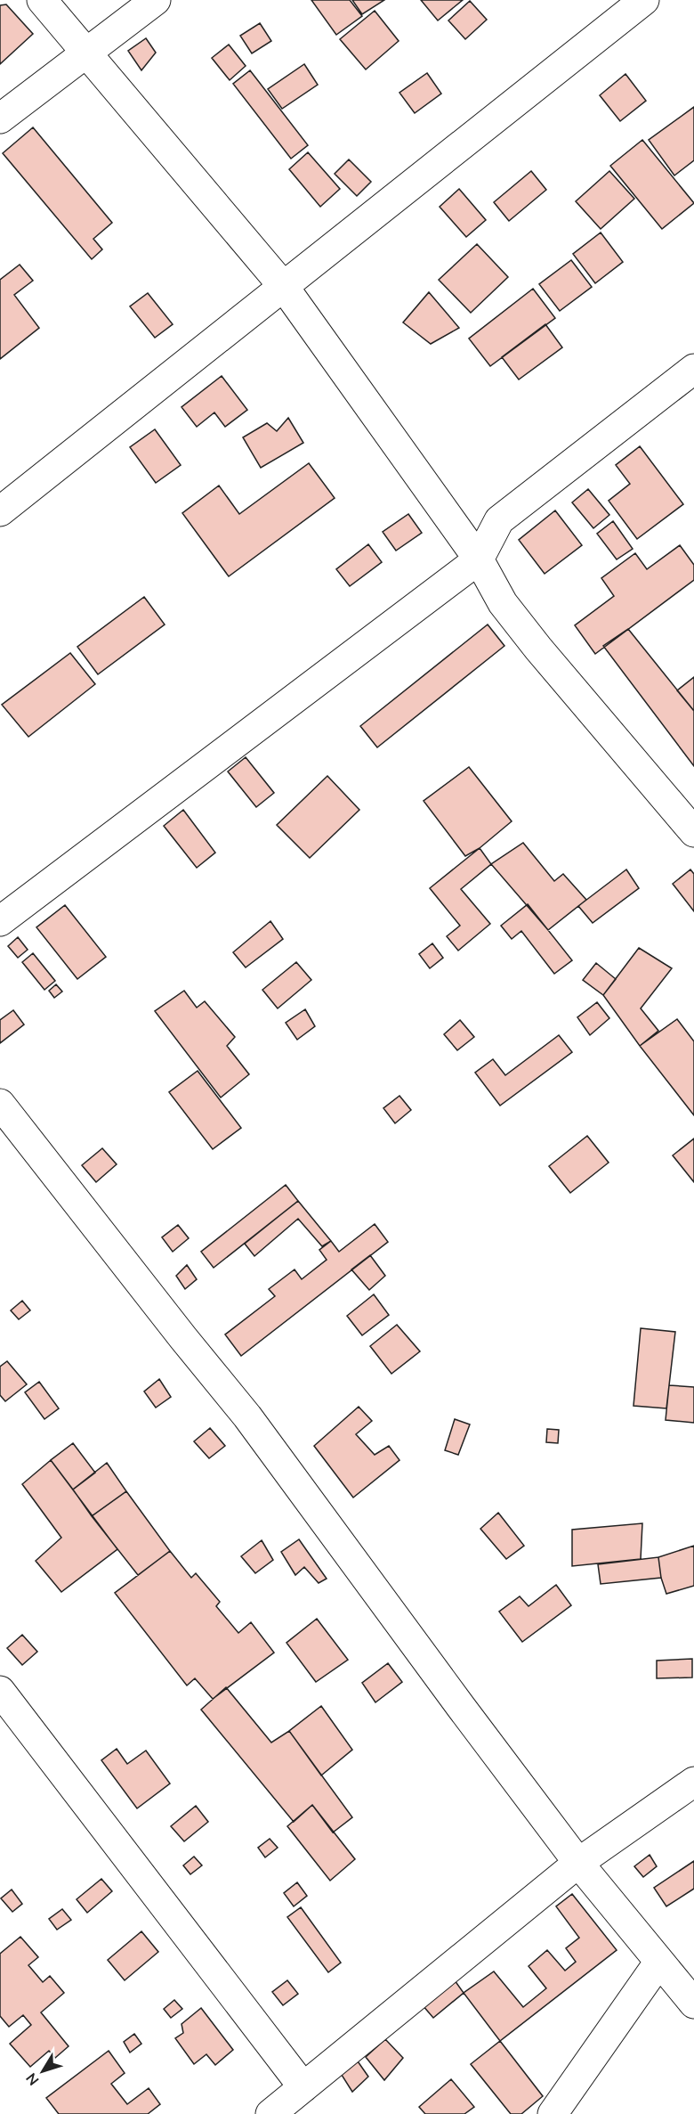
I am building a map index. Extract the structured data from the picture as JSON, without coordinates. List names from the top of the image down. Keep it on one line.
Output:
{"north":"bottom left"}
